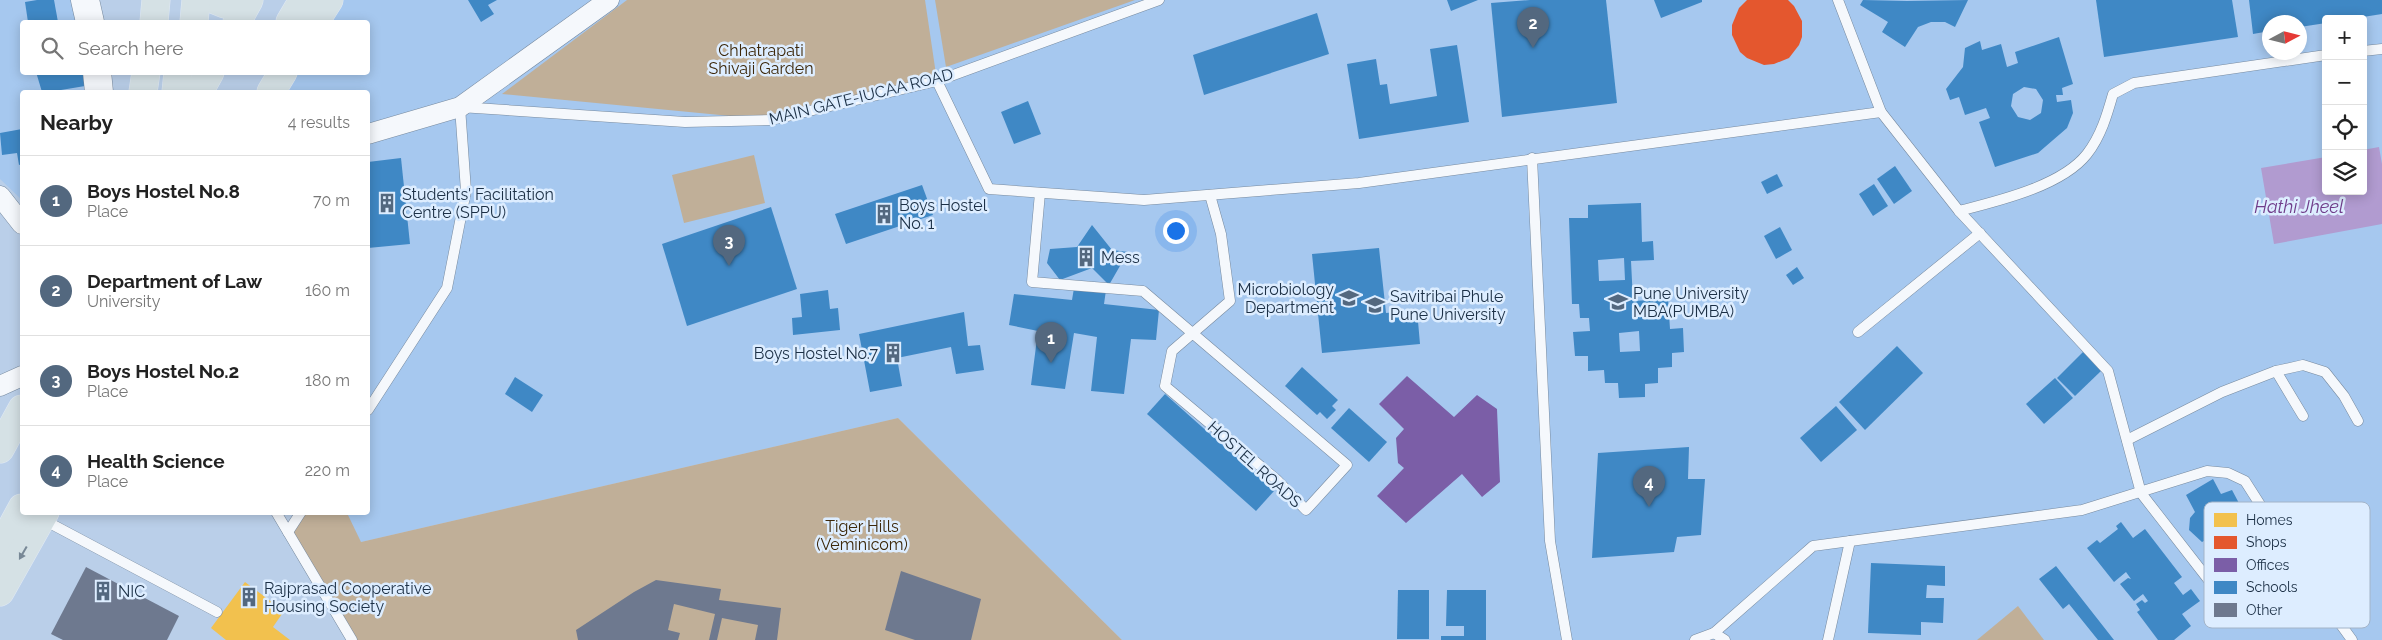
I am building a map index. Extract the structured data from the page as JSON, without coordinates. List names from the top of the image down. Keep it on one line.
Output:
{"streets":{"lane":["MAIN GATE-IUCAA ROAD","HOSTEL ROADS"]},"water":["Hathi Jheel"],"parks":["Chhatrapati Shivaji Garden","Tiger Hills (Veminicom)"],"places":{"building":["Students' Facilitation Centre (SPPU)","Boys Hostel No. 1","Mess","Boys Hostel No.7","NIC","Rajprasad Cooperative Housing Society"],"school or university":["Microbiology Department","Pune University MBA(PUMBA)","Savitribai Phule Pune University"]},"legend":["Homes","Shops","Offices","Schools","Other"],"north":"right","page":{"pins":["2","3","1","4"],"map_buttons":["+","−"],"search":"Search here","heading":["Nearby","4 results"],"list":[{"mark":"1","name":"Boys Hostel No.8","note":"Place","value":"70 m"},{"mark":"2","name":"Department of Law","note":"University","value":"160 m"},{"mark":"3","name":"Boys Hostel No.2","note":"Place","value":"180 m"},{"mark":"4","name":"Health Science","note":"Place","value":"220 m"}]}}
